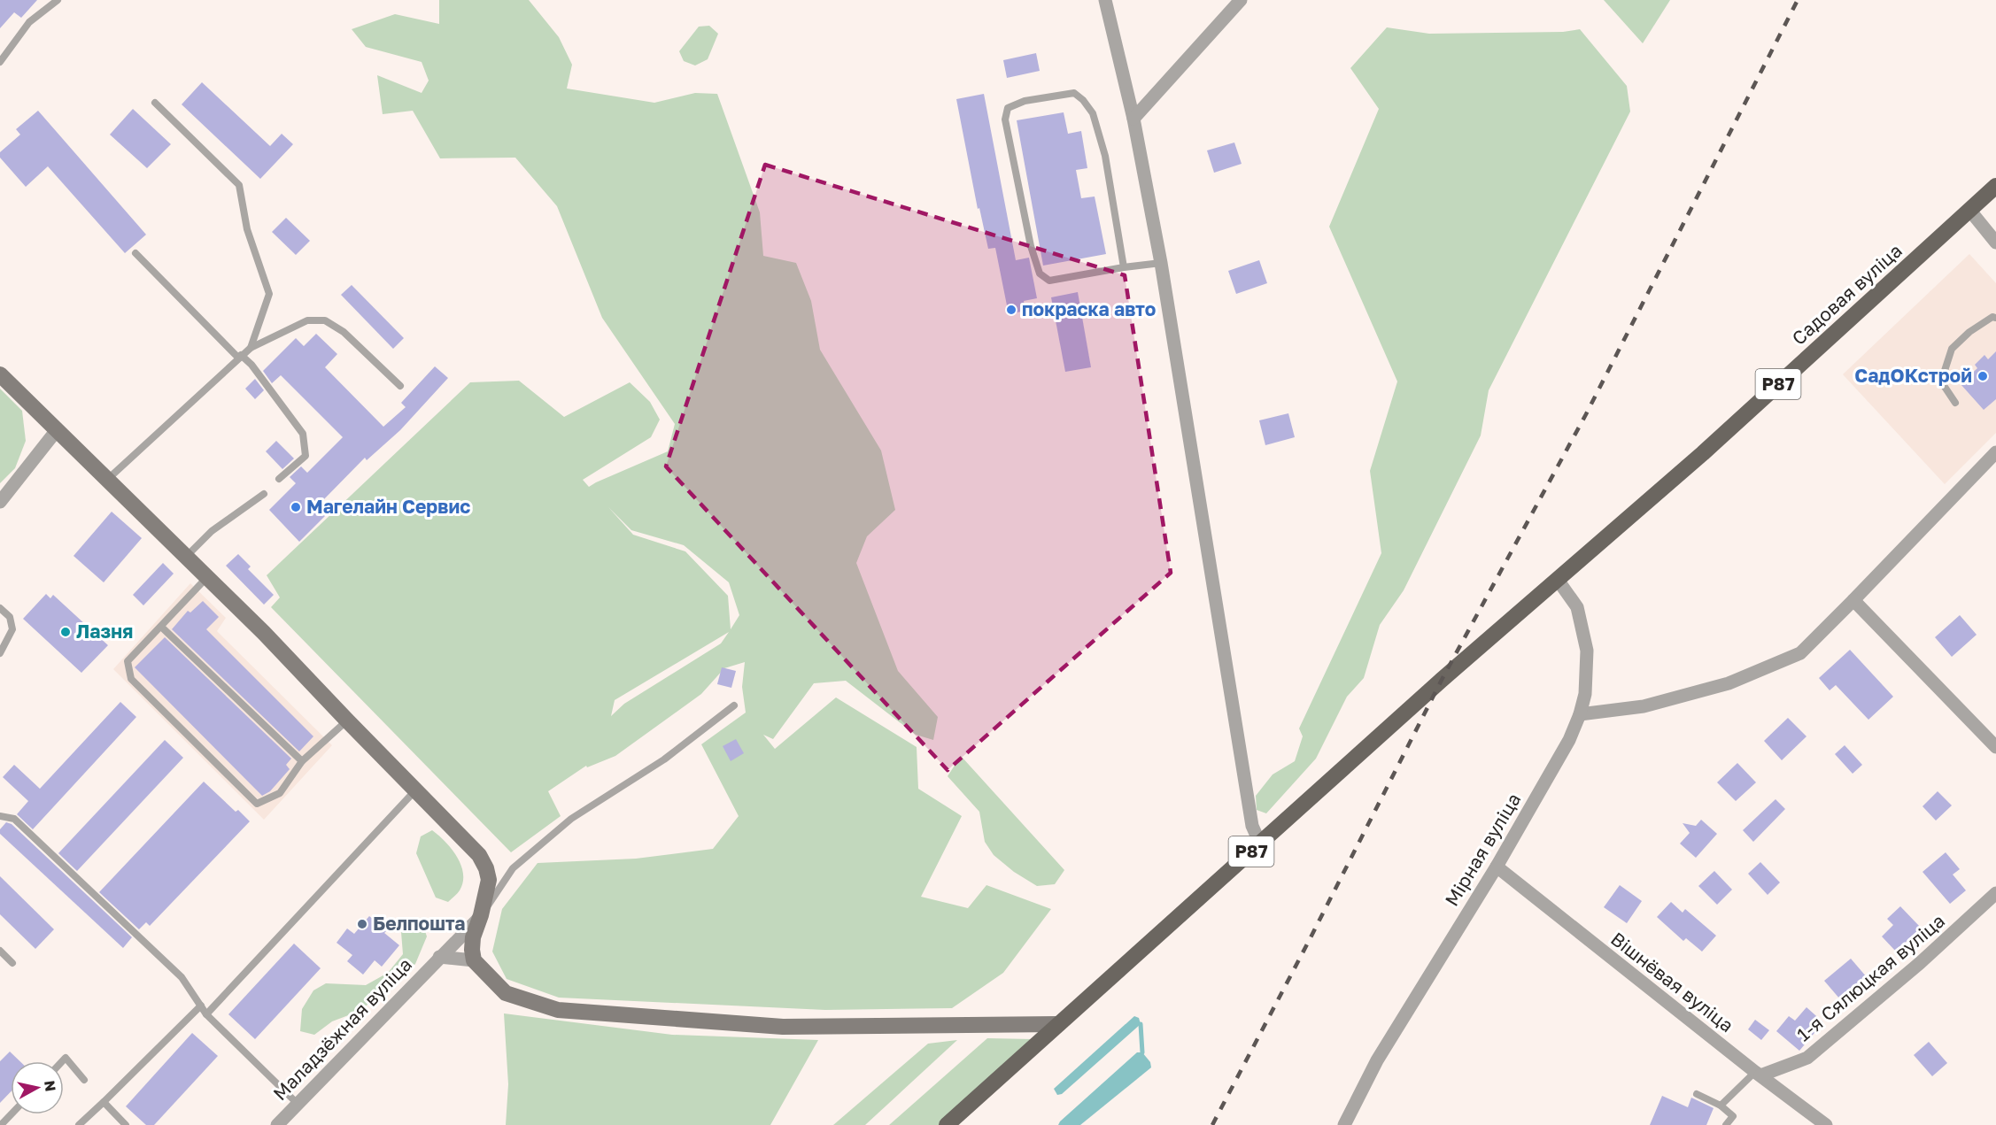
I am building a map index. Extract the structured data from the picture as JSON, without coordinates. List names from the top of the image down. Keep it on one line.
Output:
{"streets":{"main road":["Садовая вуліца","Р87"],"street":["Мірная вуліца","1-я Сялюцкая вуліца","Вішнёвая вуліца","Маладзёжная вуліца"]},"crossings":[["Садовая вуліца","Р87"],["Садовая вуліца","Мірная вуліца"],["Р87","Мірная вуліца"],["Мірная вуліца","Вішнёвая вуліца"],["1-я Сялюцкая вуліца","Вішнёвая вуліца"]],"places":["покраска авто","СадОКстрой","Магелайн Сервис","Лазня","Белпошта"],"north":"right"}
